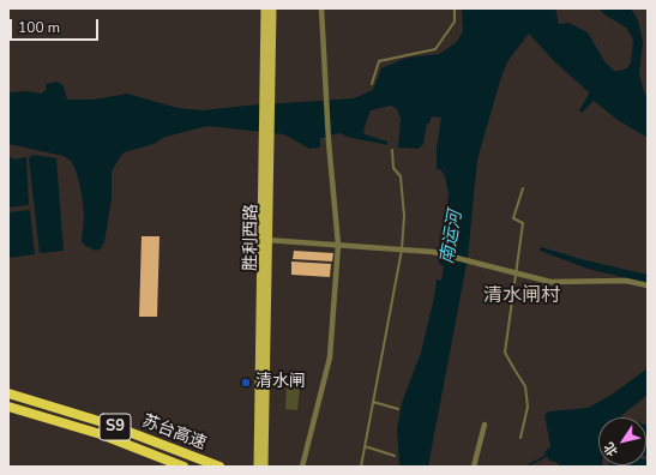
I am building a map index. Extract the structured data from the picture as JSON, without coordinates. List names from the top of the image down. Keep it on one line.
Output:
{"streets":{"highway":["S9","苏台高速"],"main road":["胜利西路"]},"districts":["清水闸村"],"water":["南运河"],"places":["清水闸"],"scale_bar":"100 m","north":"bottom left"}
